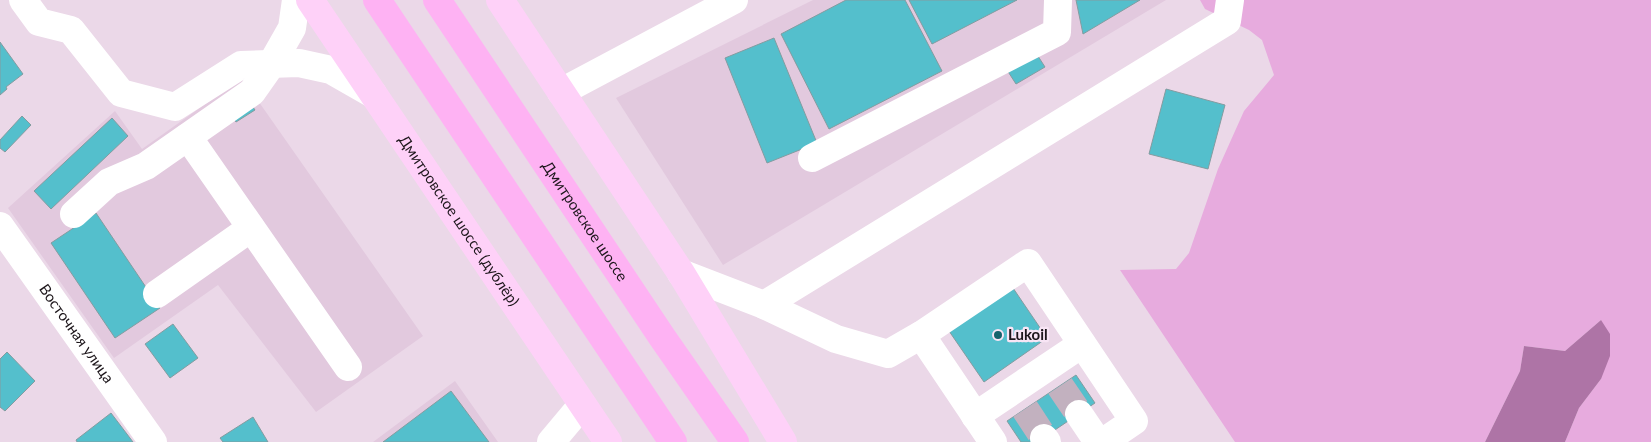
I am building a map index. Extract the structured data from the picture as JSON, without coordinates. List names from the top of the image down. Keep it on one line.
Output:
{"streets":{"highway":["Дмитровское шоссе"],"main road":["Дмитровское шоссе (дублёр)"],"street":["Восточная улица"]},"places":["Lukoil"]}
